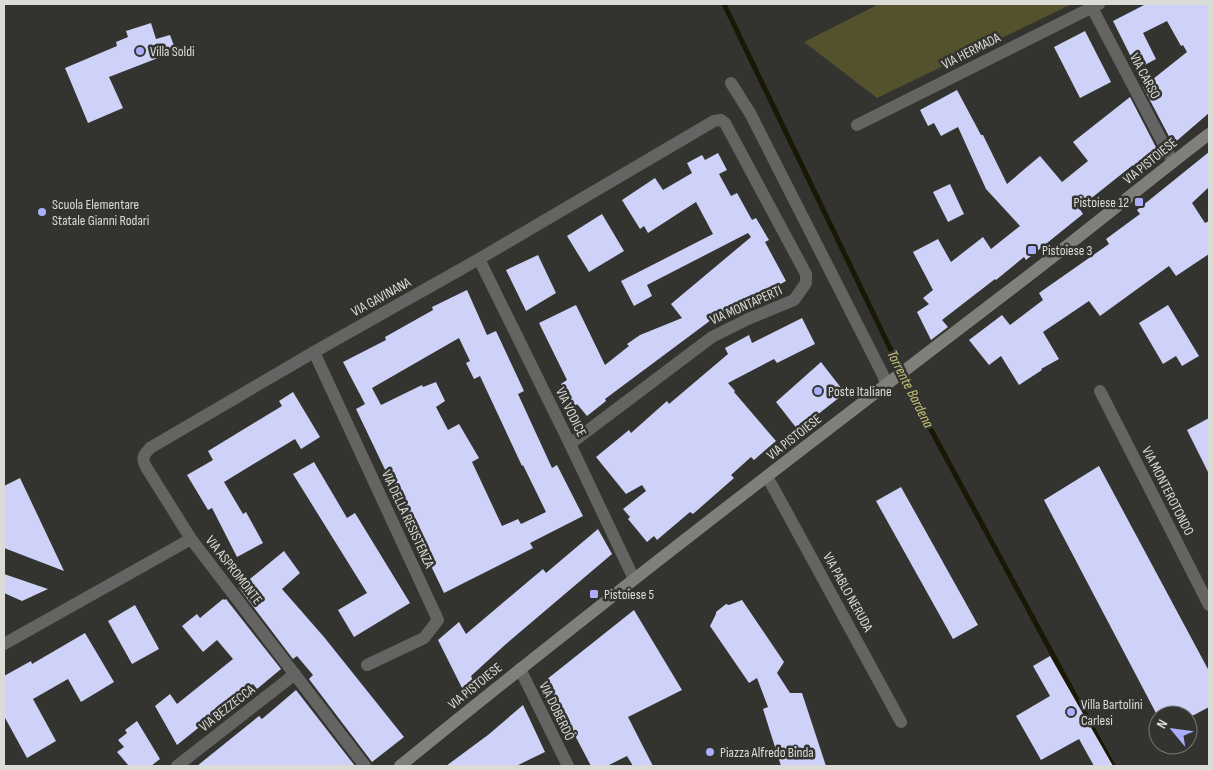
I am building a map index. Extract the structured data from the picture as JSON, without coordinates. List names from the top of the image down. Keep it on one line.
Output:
{"streets":{"main road":["VIA PISTOIESE"],"street":["VIA HERMADA","VIA CARSO","VIA GAVINANA","VIA MONTAPERTI","VIA VODICE","VIA MONTEROTONDO","VIA DELLA RESISTENZA","VIA ASPROMONTE","VIA PABLO NERUDA","VIA BEZZECCA","VIA DOBERDÒ"]},"crossings":[["VIA HERMADA","VIA CARSO"],["VIA CARSO","VIA PISTOIESE"],["VIA PISTOIESE","VIA VODICE"],["VIA PISTOIESE","VIA PABLO NERUDA"],["VIA PISTOIESE","VIA DOBERDÒ"],["VIA GAVINANA","VIA MONTAPERTI"],["VIA GAVINANA","VIA VODICE"],["VIA GAVINANA","VIA DELLA RESISTENZA"],["VIA GAVINANA","VIA ASPROMONTE"],["VIA MONTAPERTI","VIA VODICE"],["VIA ASPROMONTE","VIA BEZZECCA"]],"water":["Torrente Bardena"],"places":{"other":["Villa Soldi","Scuola Elementare Statale Gianni Rodari","Poste Italiane","Villa Bartolini Carlesi","Piazza Alfredo Binda"],"transit":["Pistoiese 12","Pistoiese 3","Pistoiese 5"]},"north":"top left"}
